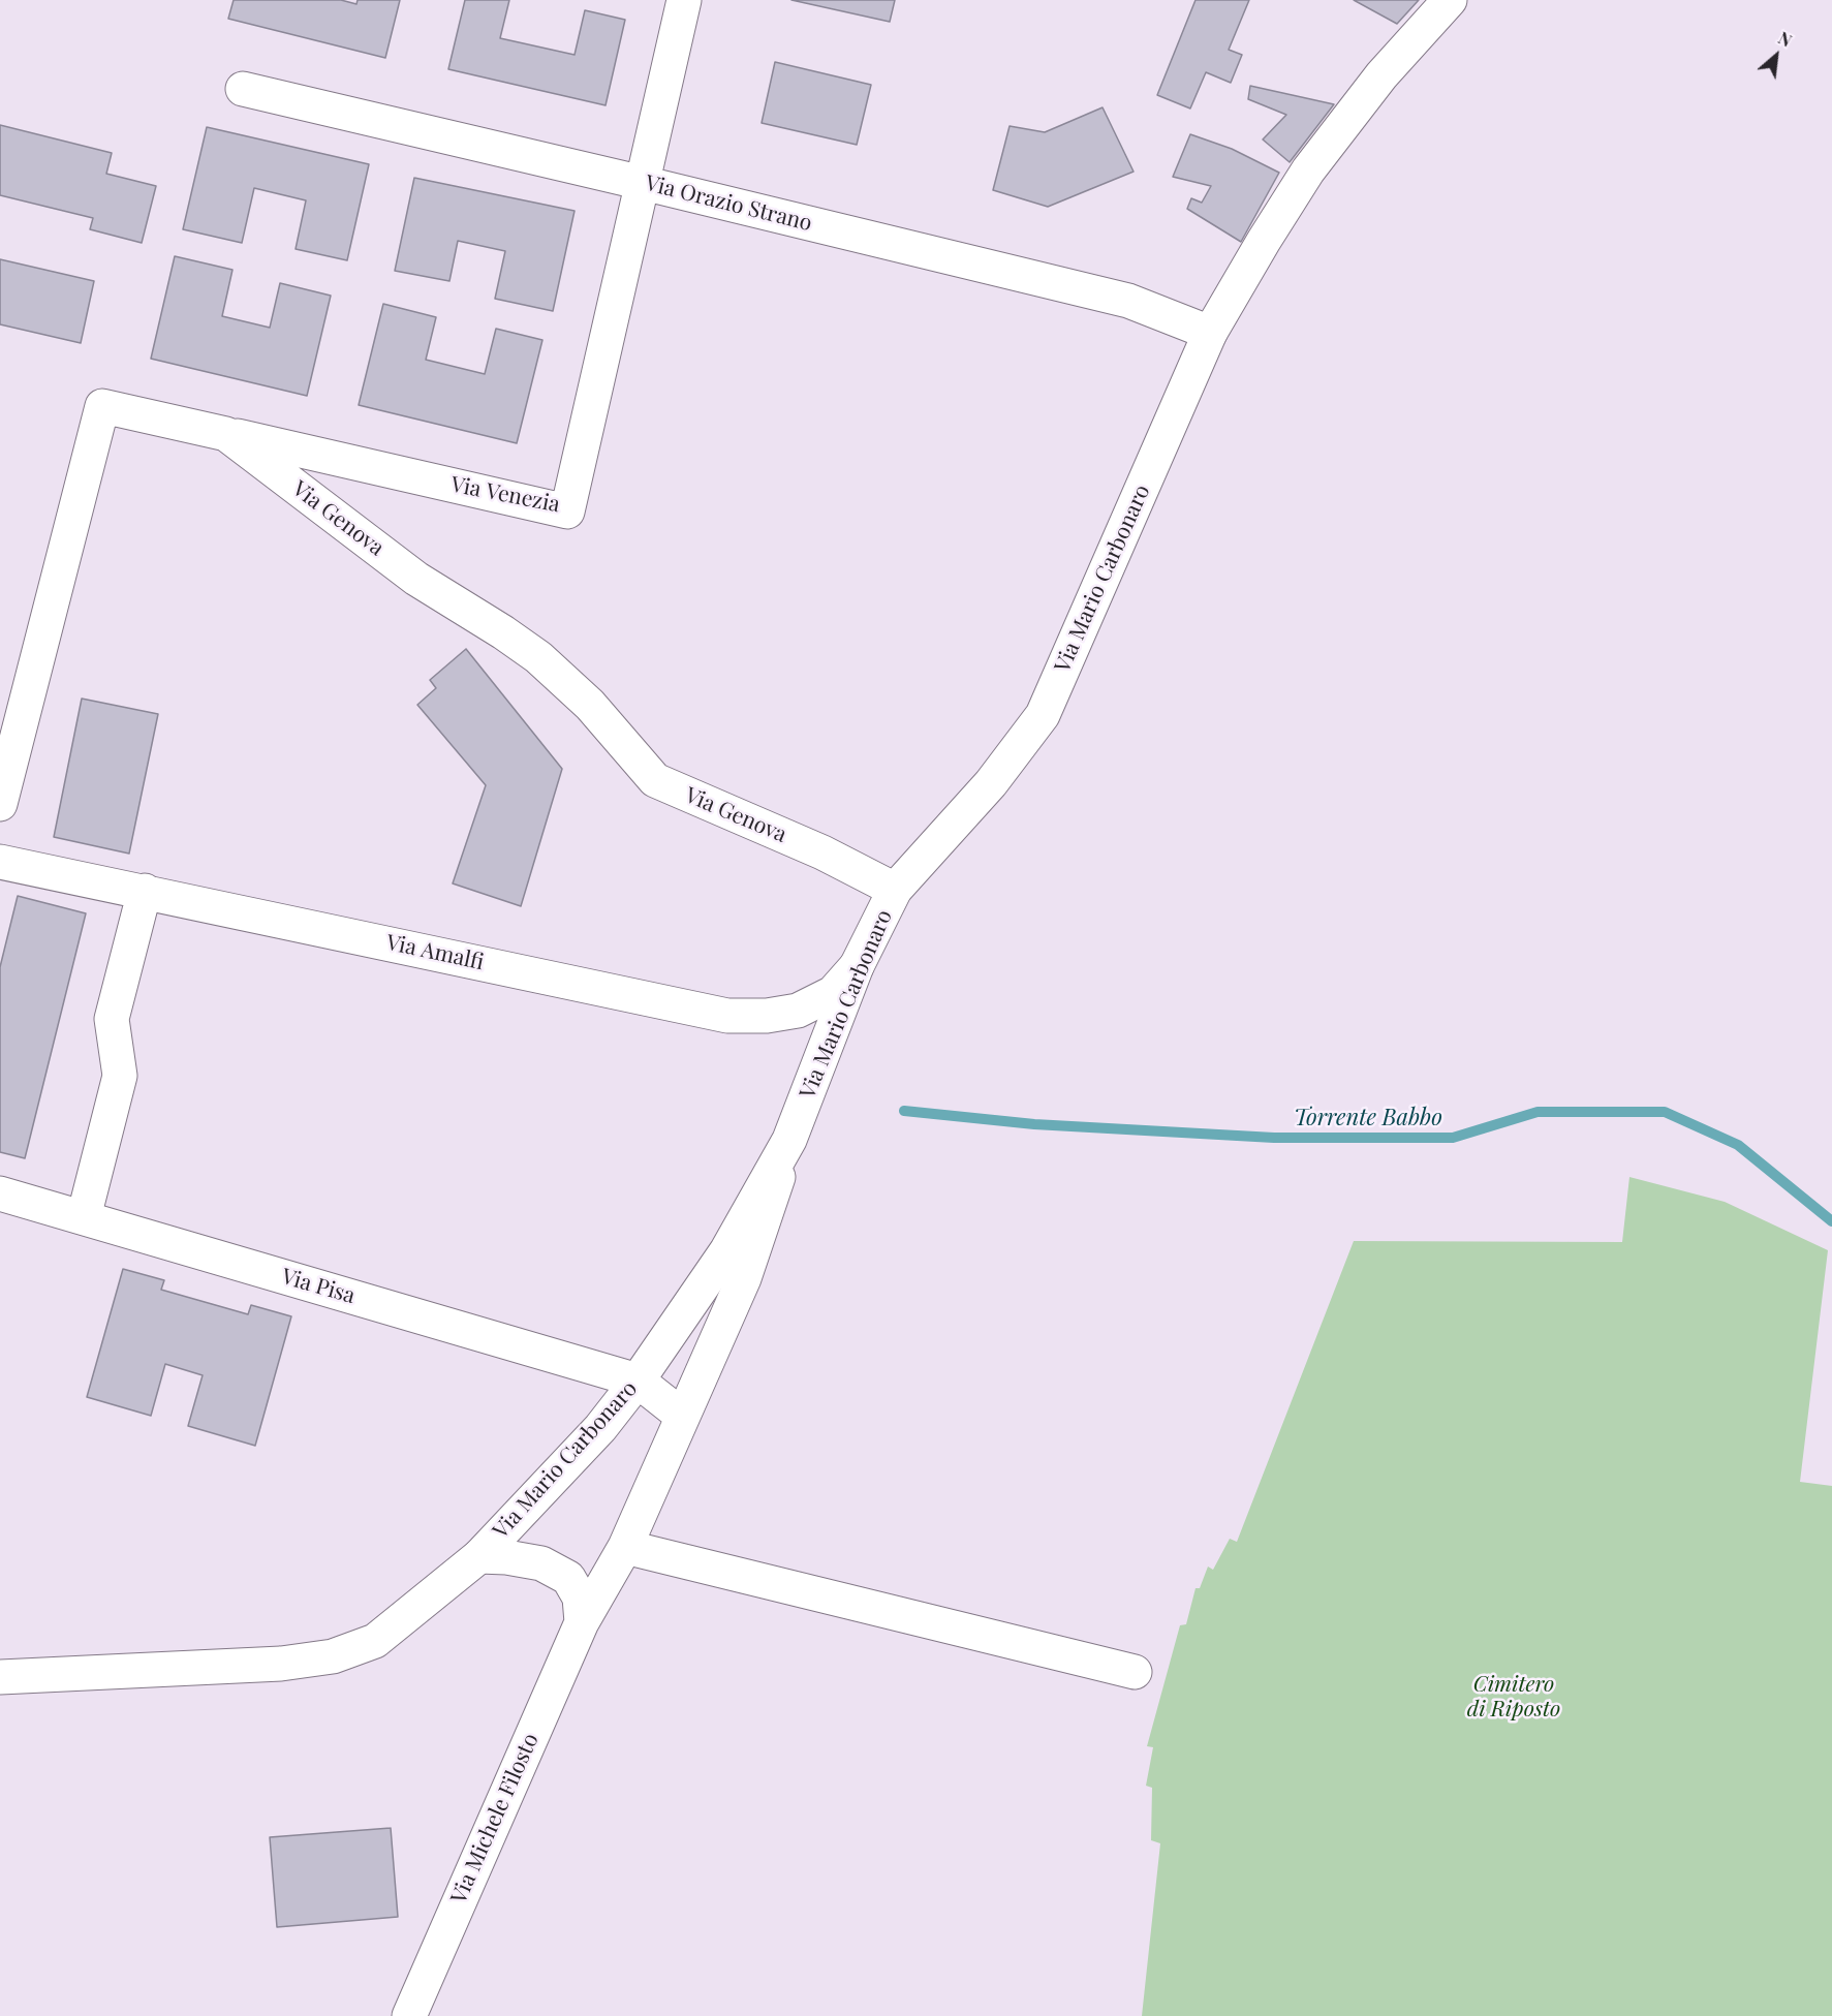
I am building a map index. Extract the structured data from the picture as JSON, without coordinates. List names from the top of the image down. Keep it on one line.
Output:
{"streets":{"street":["Via Orazio Strano","Via Venezia","Via Genova","Via Mario Carbonaro","Via Amalfi","Via Pisa","Via Michele Filosto"]},"crossings":[["Via Orazio Strano","Via Venezia"],["Via Orazio Strano","Via Mario Carbonaro"],["Via Venezia","Via Genova"],["Via Genova","Via Mario Carbonaro"],["Via Mario Carbonaro","Via Amalfi"],["Via Mario Carbonaro","Via Pisa"],["Via Mario Carbonaro","Via Michele Filosto"]],"water":["Torrente Babbo"],"parks":["Cimitero di Riposto"],"north":"top right"}
